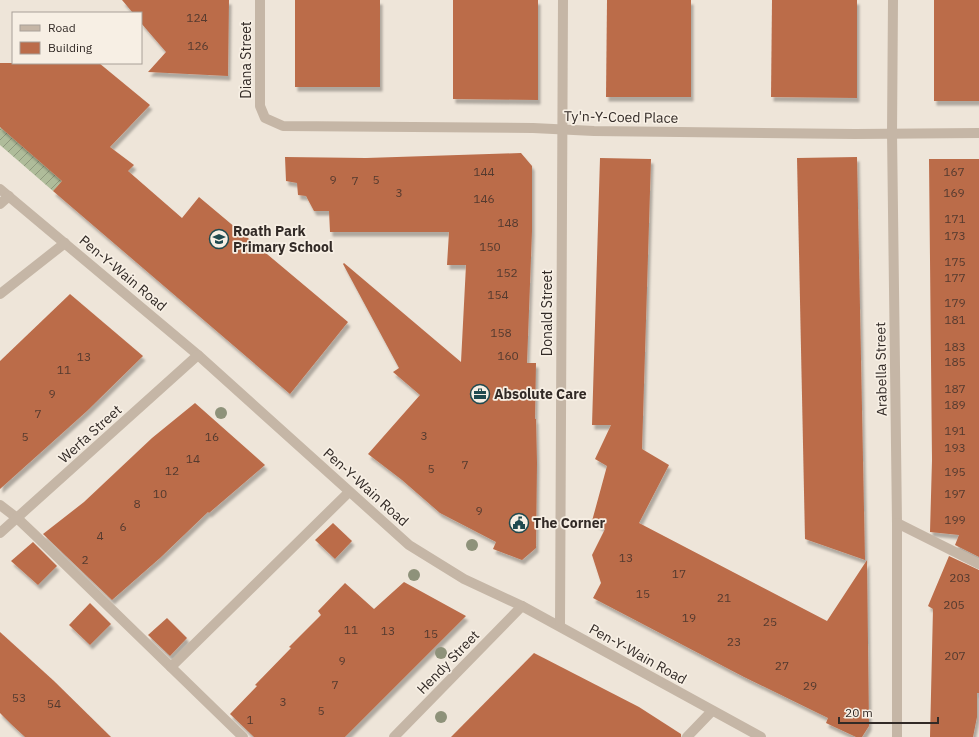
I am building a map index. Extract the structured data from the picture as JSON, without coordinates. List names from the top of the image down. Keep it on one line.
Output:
{"streets":{"street":["Diana Street","Ty'n-Y-Coed Place","Pen-Y-Wain Road","Donald Street","Arabella Street","Werfa Street","Hendy Street"]},"crossings":[["Diana Street","Ty'n-Y-Coed Place"],["Ty'n-Y-Coed Place","Donald Street"],["Ty'n-Y-Coed Place","Arabella Street"],["Pen-Y-Wain Road","Donald Street"],["Pen-Y-Wain Road","Werfa Street"],["Pen-Y-Wain Road","Hendy Street"]],"places":{"school or university":["Roath Park Primary School"],"office":["Absolute Care"],"public building":["The Corner"]},"house_numbers":["124","126","144","167","9","5","7","3","169","146","171","148","173","150","175","152","177","154","179","181","158","183","160","13","185","11","187","9","189","7","191","3","5","16","193","14","7","5","12","195","10","197","8","9","199","6","4","13","2","17","203","15","21","205","19","25","11","13","15","23","207","9","27","7","29","53","3","54","5","1"],"legend":["Road","Building"],"scale_bar":"20 m"}
